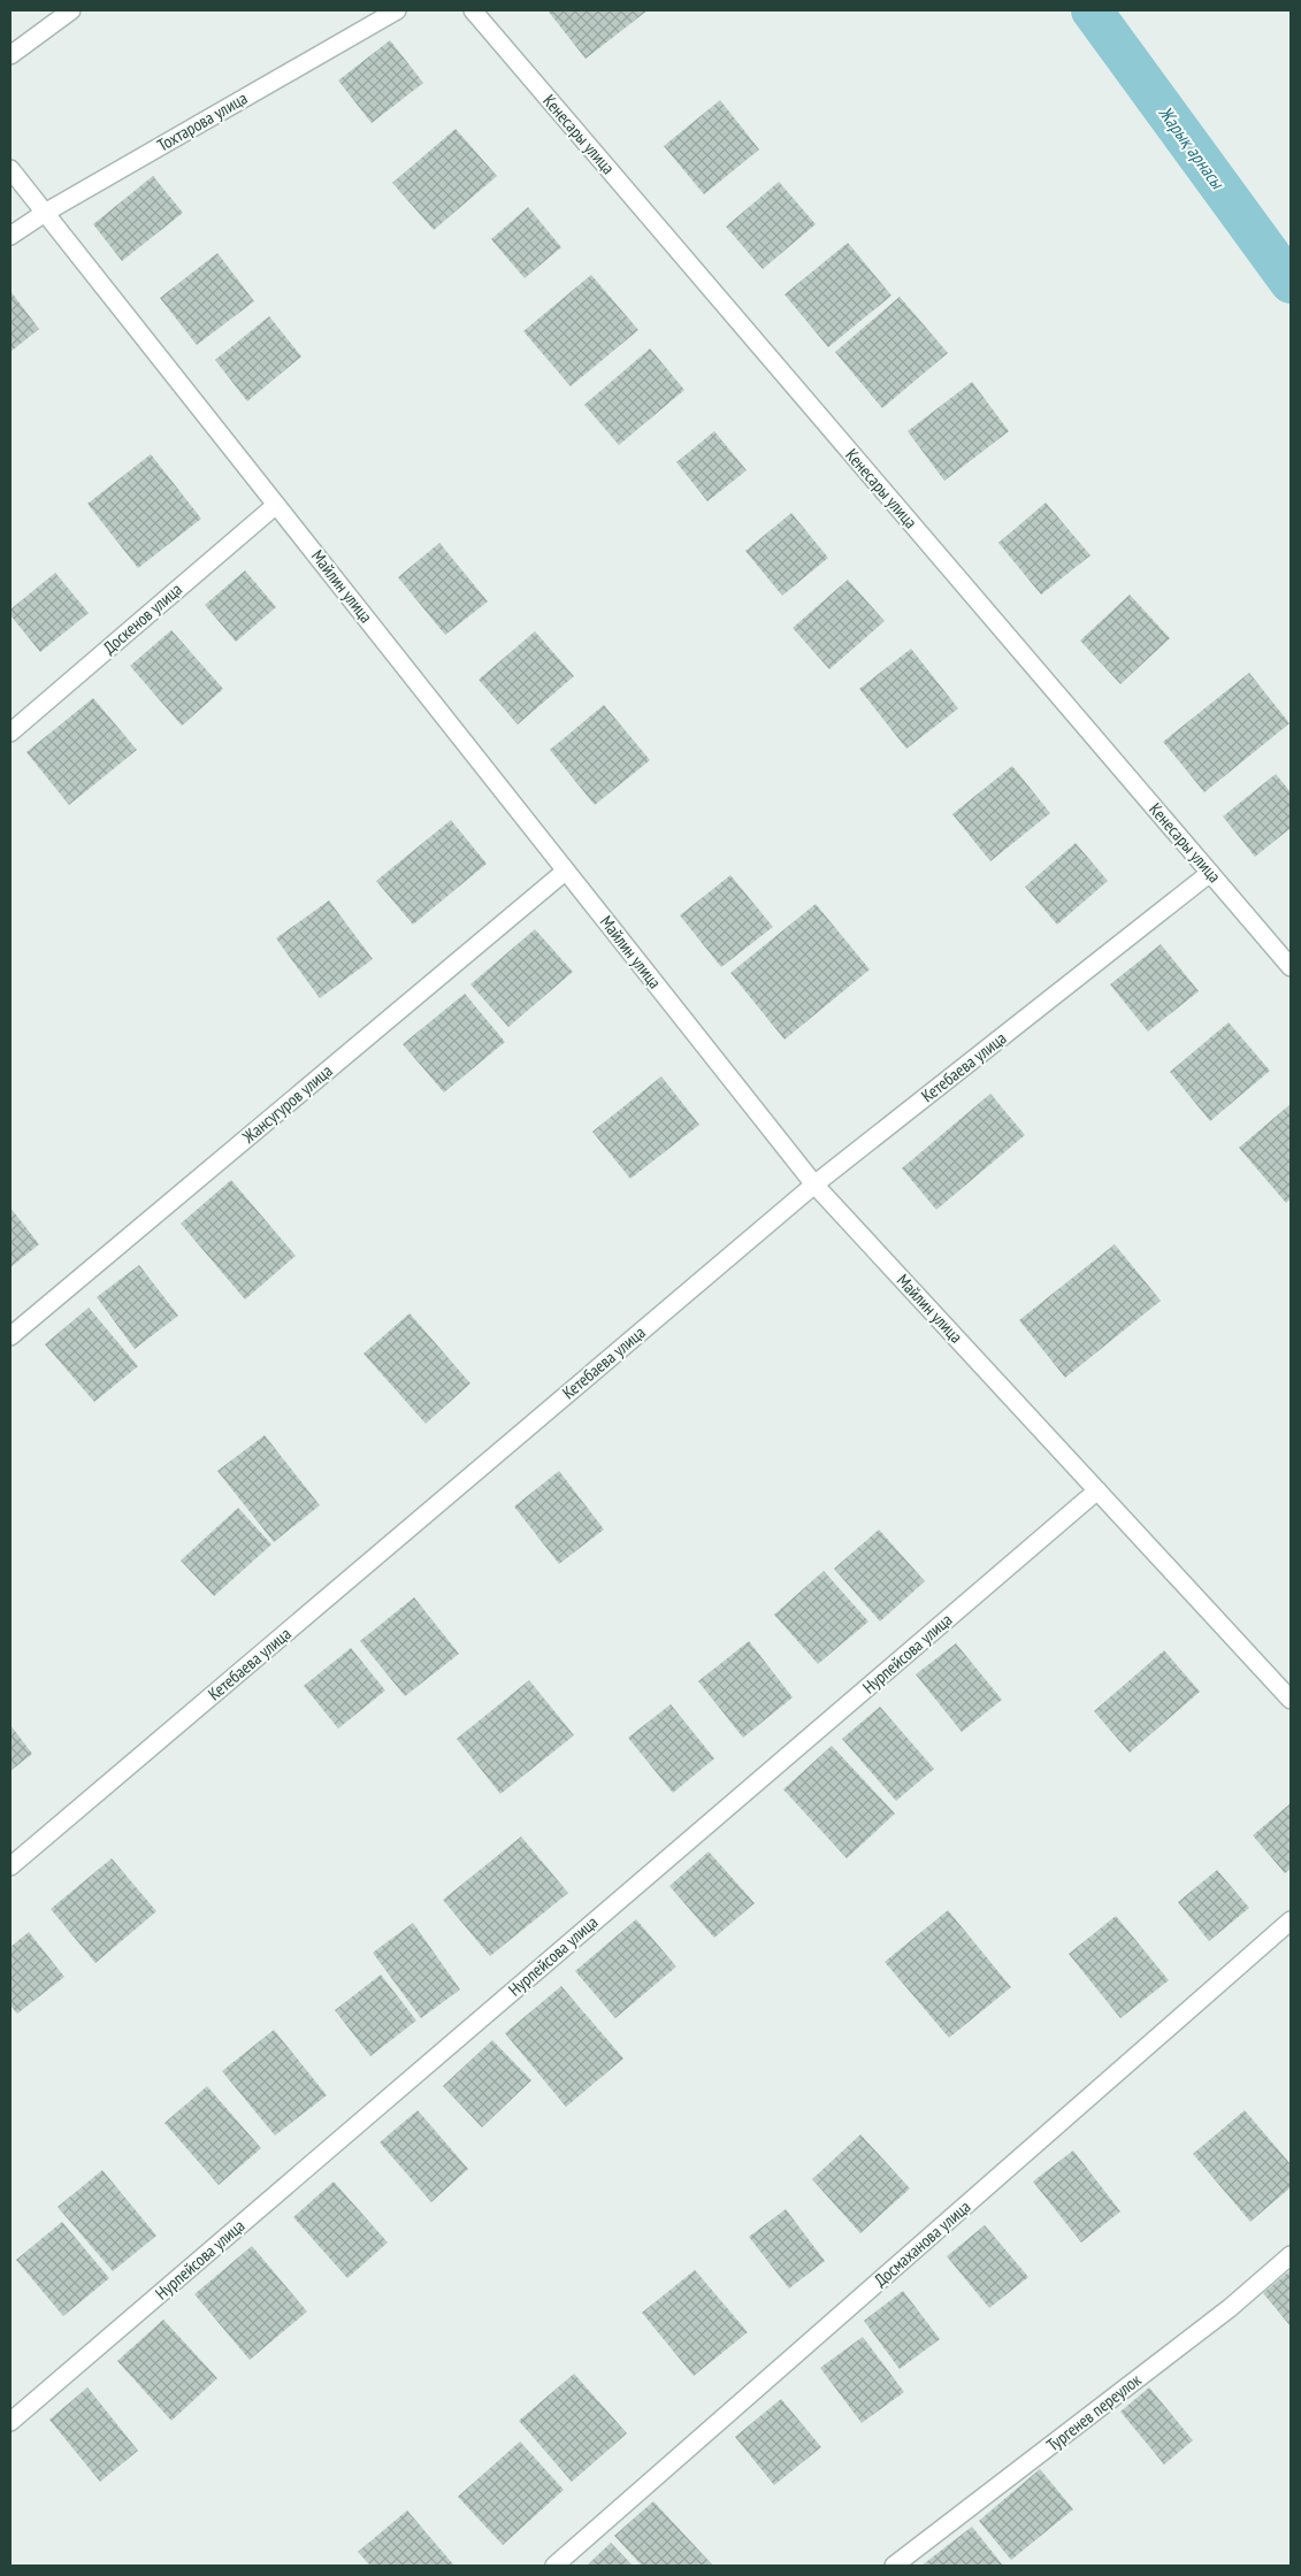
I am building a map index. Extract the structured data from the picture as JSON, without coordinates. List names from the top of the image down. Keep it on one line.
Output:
{"streets":{"street":["Тохтарова улица","Кенесары улица","Майлин улица","Доскенов улица","Кетебаева улица","Жансугуров улица","Нурпейсова улица","Досмаханова улица","Тургенев переулок"]},"crossings":[["Тохтарова улица","Майлин улица"],["Кенесары улица","Кетебаева улица"],["Майлин улица","Доскенов улица"],["Майлин улица","Кетебаева улица"],["Майлин улица","Жансугуров улица"],["Майлин улица","Нурпейсова улица"]],"water":["Жарық арнасы"]}
